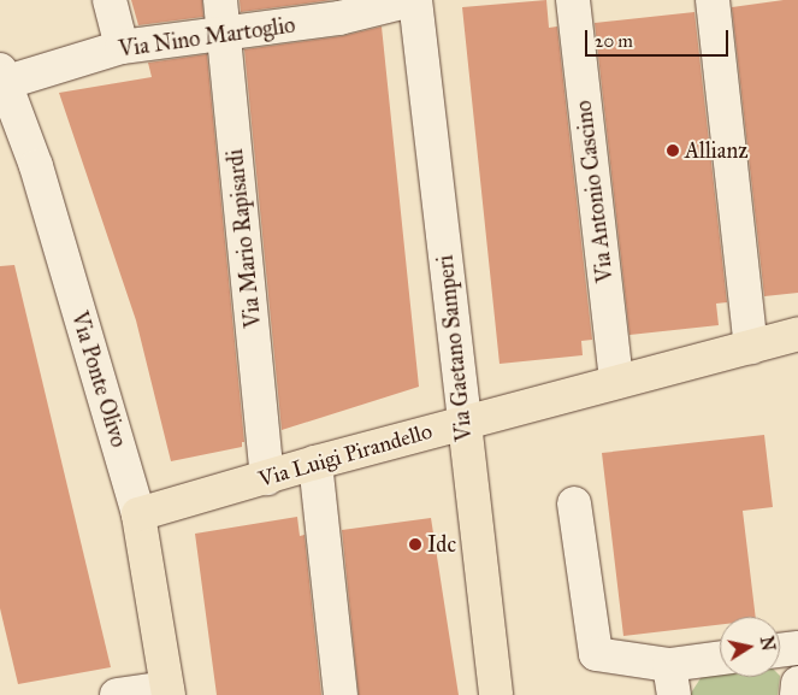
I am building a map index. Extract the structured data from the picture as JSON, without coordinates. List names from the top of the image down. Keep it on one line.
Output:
{"streets":{"main road":["Via Gaetano Samperi","Via Ponte Olivo","Via Luigi Pirandello"],"street":["Via Nino Martoglio","Via Antonio Cascino","Via Mario Rapisardi"]},"crossings":[["Via Nino Martoglio","Via Mario Rapisardi"],["Via Nino Martoglio","Via Gaetano Samperi"],["Via Nino Martoglio","Via Ponte Olivo"],["Via Antonio Cascino","Via Luigi Pirandello"],["Via Mario Rapisardi","Via Luigi Pirandello"],["Via Gaetano Samperi","Via Luigi Pirandello"],["Via Ponte Olivo","Via Luigi Pirandello"]],"places":["Allianz","Idc"],"scale_bar":"20 m","north":"right"}
